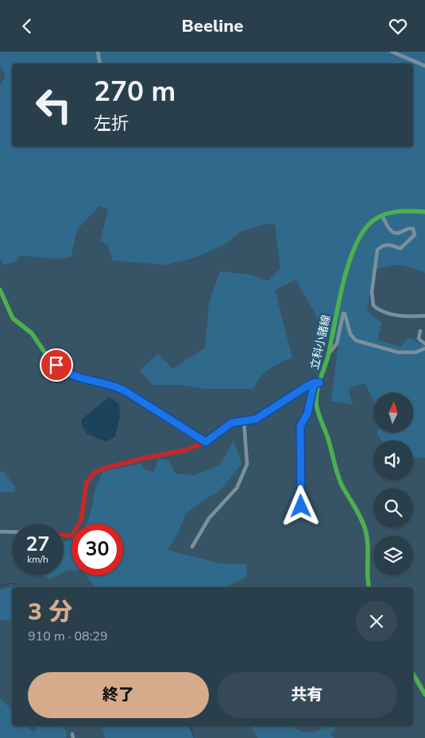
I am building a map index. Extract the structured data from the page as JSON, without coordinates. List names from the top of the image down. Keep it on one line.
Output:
{"streets":{"street":["立科小諸線"]},"north":"top","page":{"header":"Beeline","turn":["270 m","左折"],"speed":"27 km/h","limit":"30","heading":["3 分","910 m · 08:29"],"buttons":["終了","共有"]}}
